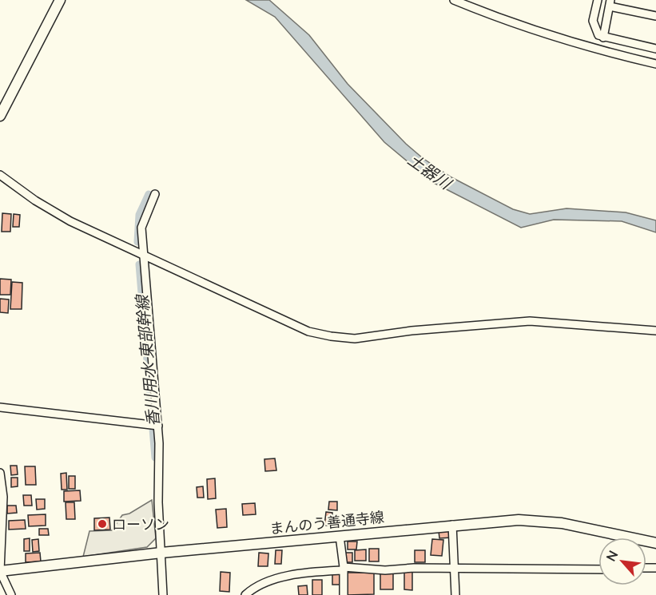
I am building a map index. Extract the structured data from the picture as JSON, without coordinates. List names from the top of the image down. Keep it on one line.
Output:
{"streets":{"main road":["まんのう善通寺線"]},"water":["土器川","香川用水 東部幹線"],"places":["ローソン"],"north":"top left"}
